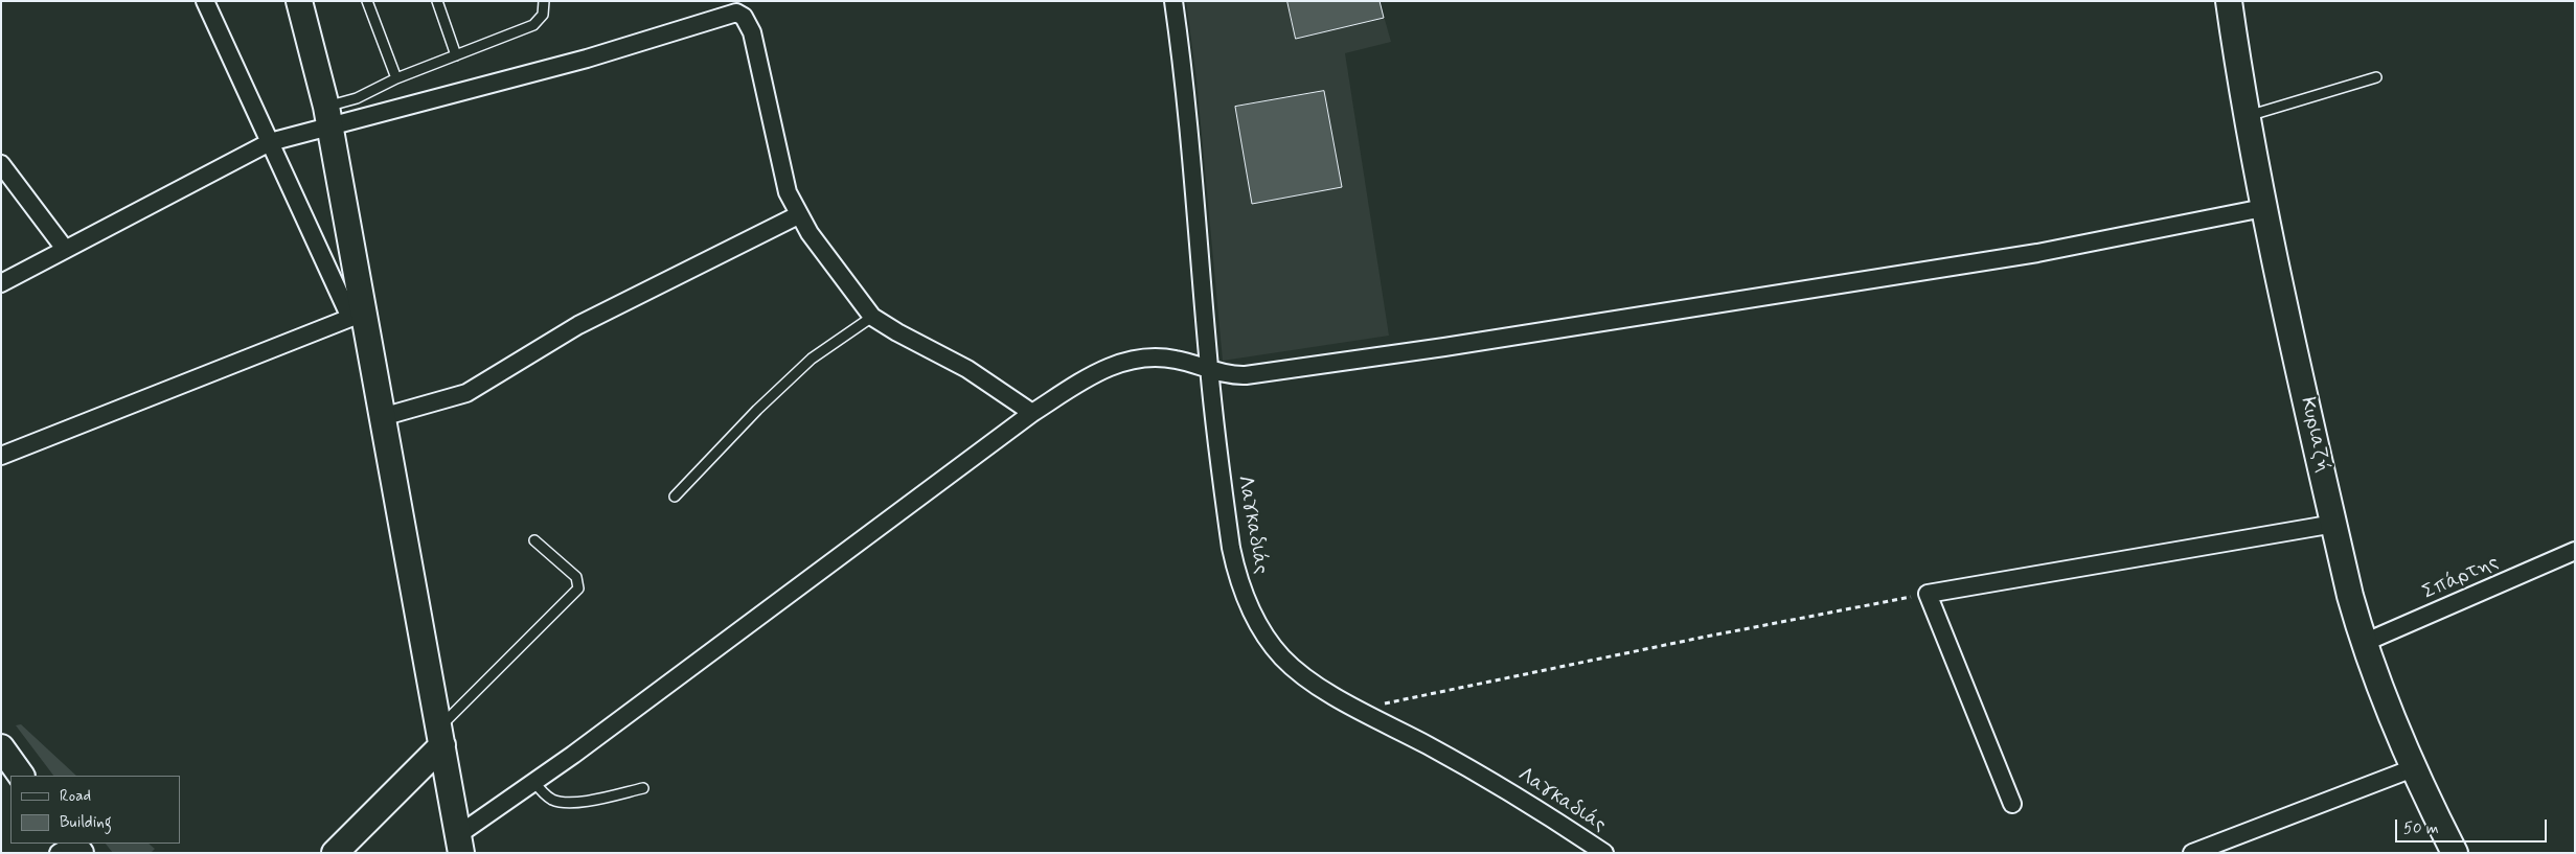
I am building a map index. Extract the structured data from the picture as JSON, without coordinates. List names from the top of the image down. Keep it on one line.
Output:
{"streets":{"street":["Κυριαζή","Λαγκαδιάς","Σπάρτης"]},"crossings":[["Κυριαζή","Σπάρτης"]],"legend":["Road","Building"],"scale_bar":"50 m"}
